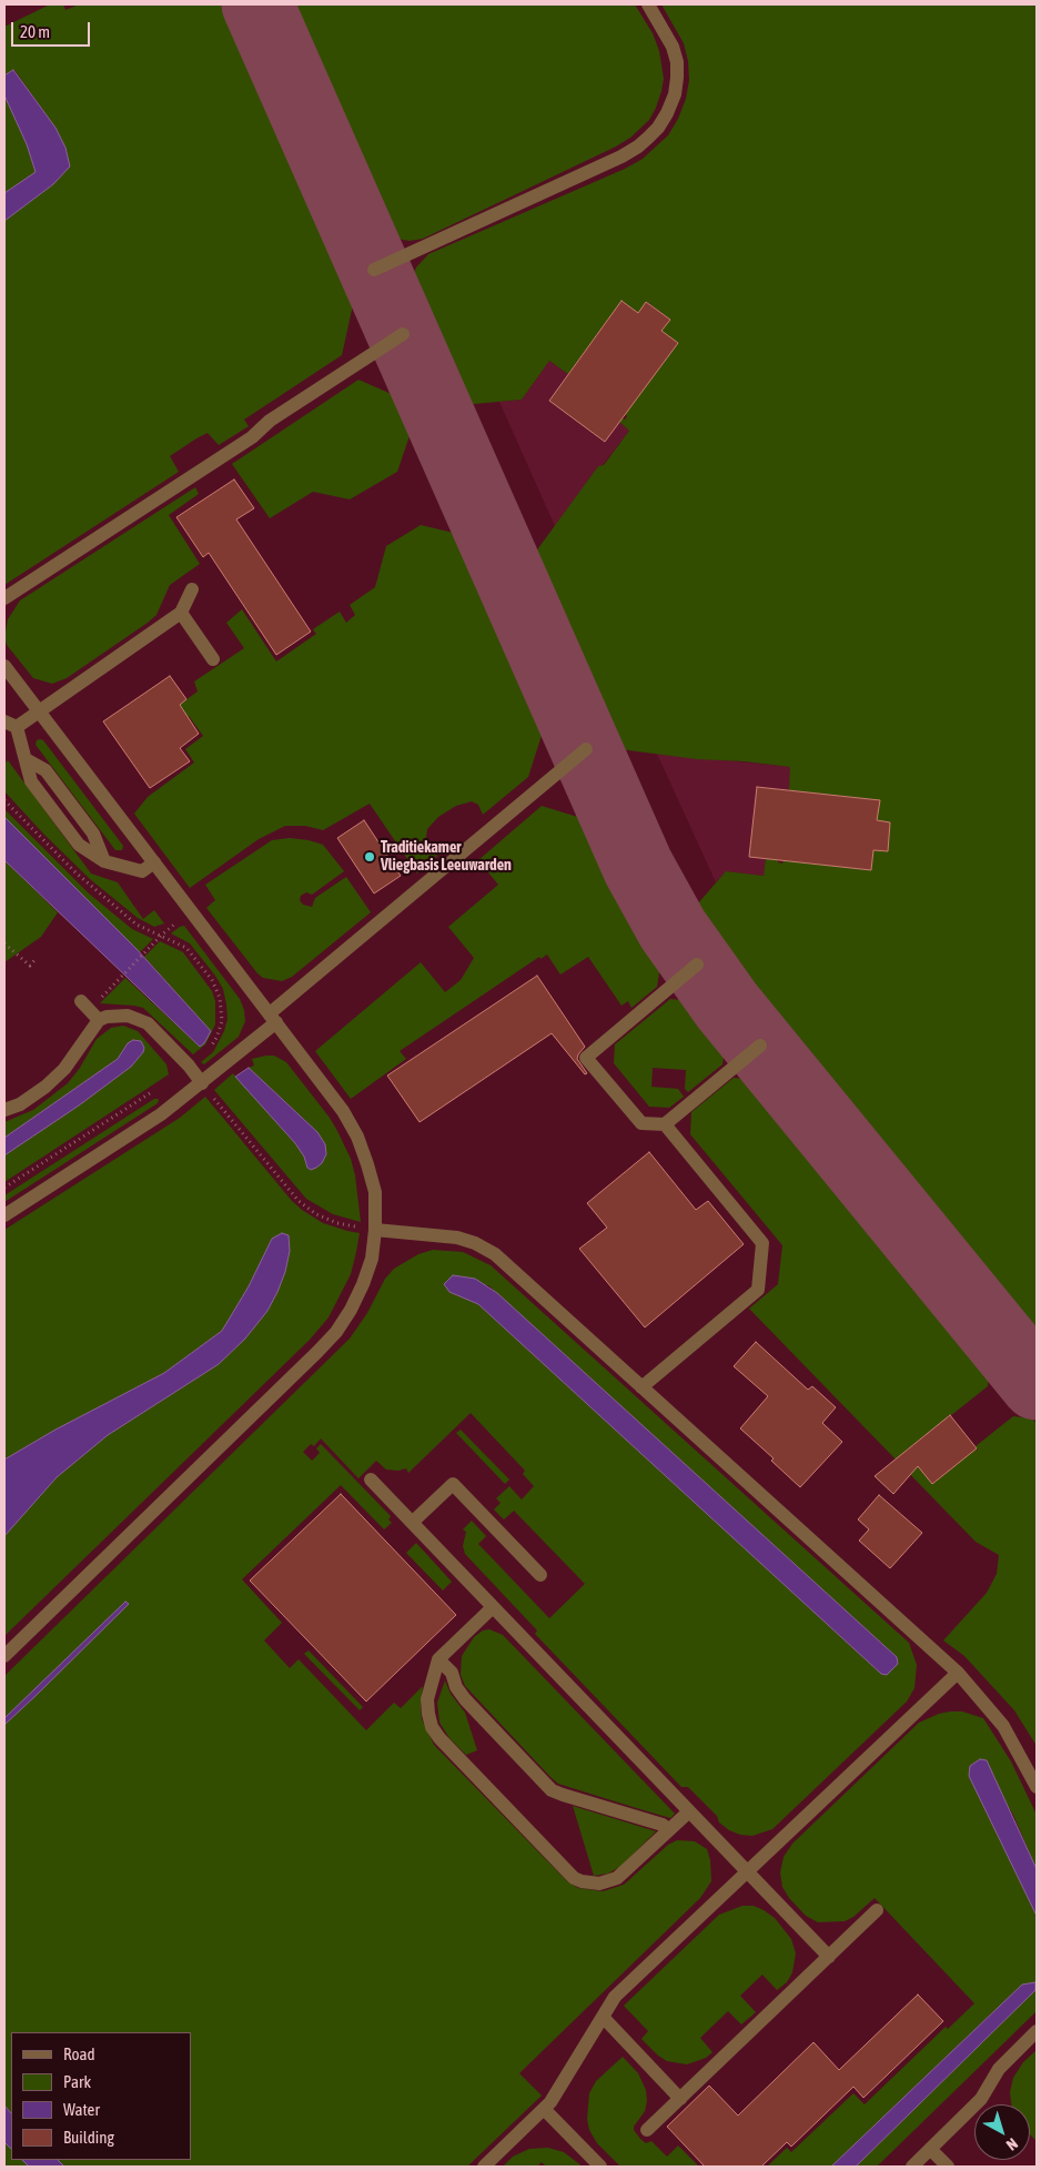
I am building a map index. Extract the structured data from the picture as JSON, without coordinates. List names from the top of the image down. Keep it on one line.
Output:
{"places":["Traditiekamer Vliegbasis Leeuwarden"],"legend":["Road","Park","Water","Building"],"scale_bar":"20 m","north":"bottom right"}
